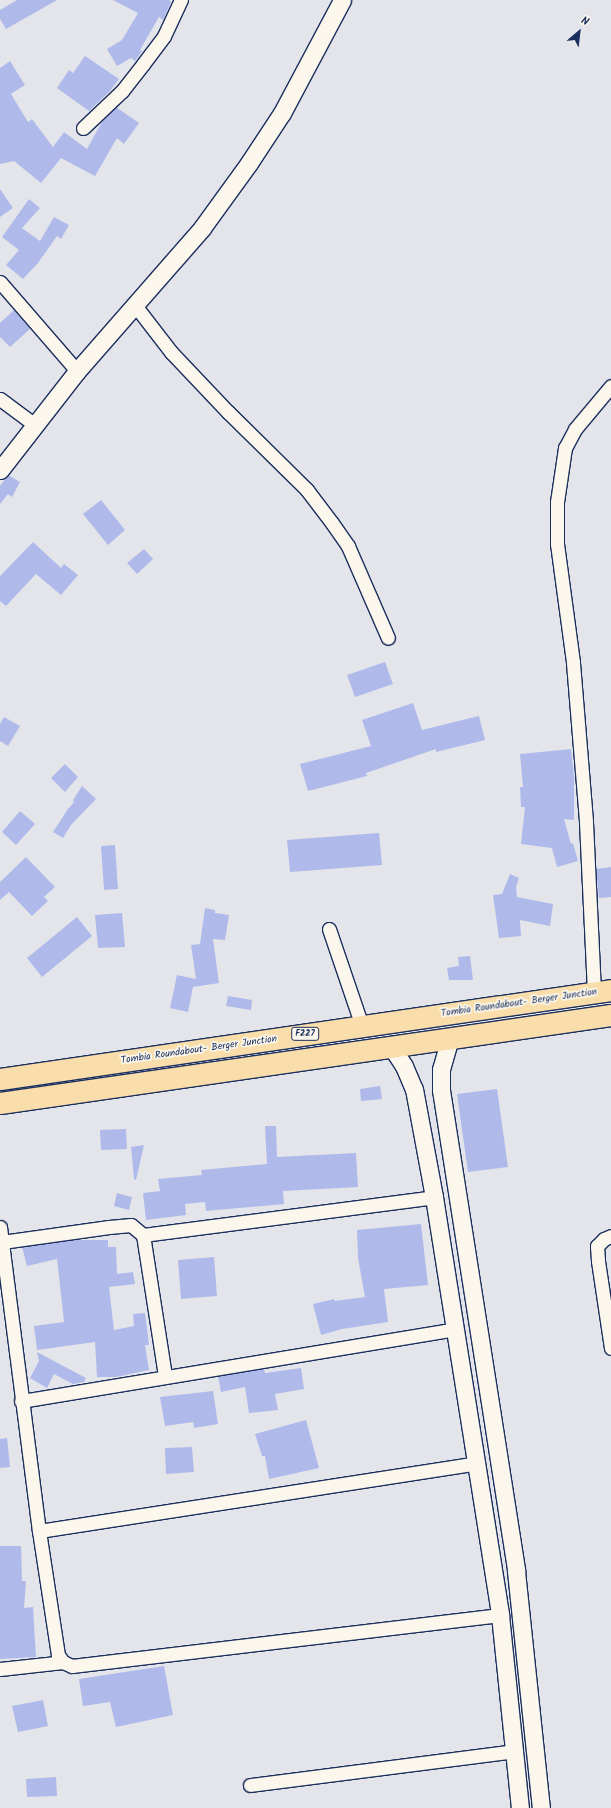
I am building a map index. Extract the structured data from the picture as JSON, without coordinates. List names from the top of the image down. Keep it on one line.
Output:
{"streets":{"main road":["Tombia Roundabout- Berger Junction","F227"]},"north":"top right"}
